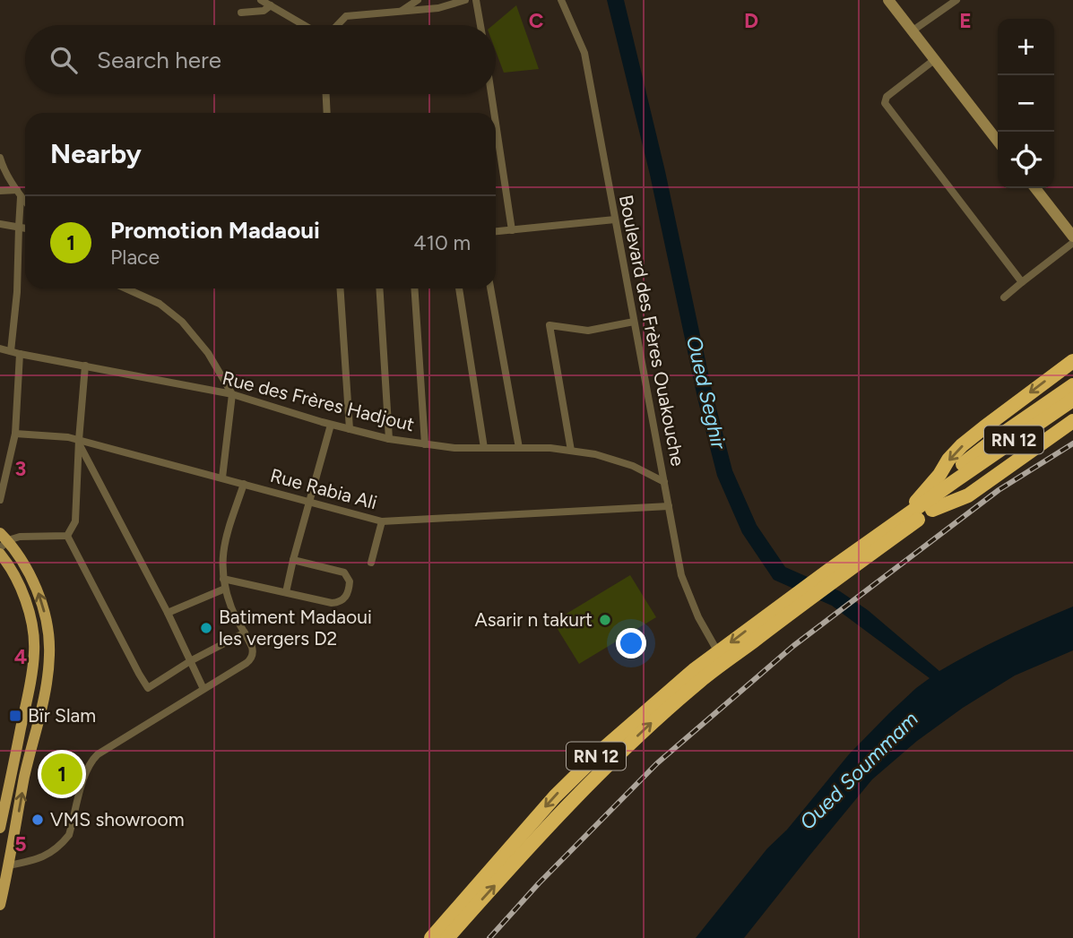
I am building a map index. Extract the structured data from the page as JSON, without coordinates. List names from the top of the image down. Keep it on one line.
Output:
{"streets":{"highway":["RN 12"],"street":["Boulevard des Frères Ouakouche","Rue des Frères Hadjout","Rue Rabia Ali"]},"crossings":[["Boulevard des Frères Ouakouche","Rue des Frères Hadjout"],["Boulevard des Frères Ouakouche","RN 12"],["Boulevard des Frères Ouakouche","Rue Rabia Ali"]],"water":["Oued Seghir","Oued Soummam"],"places":{"other":["Asarir n takurt","Batiment Madaoui les vergers D2","VMS showroom"],"transit":["Bïr Slam"]},"page":{"map_buttons":["+","−"],"search":"Search here","heading":"Nearby","list":[{"mark":"1","name":"Promotion Madaoui","note":"Place","value":"410 m"}],"pins":"1"},"grid":{"columns":["C","D","E"],"rows":["3","4","5"]}}
